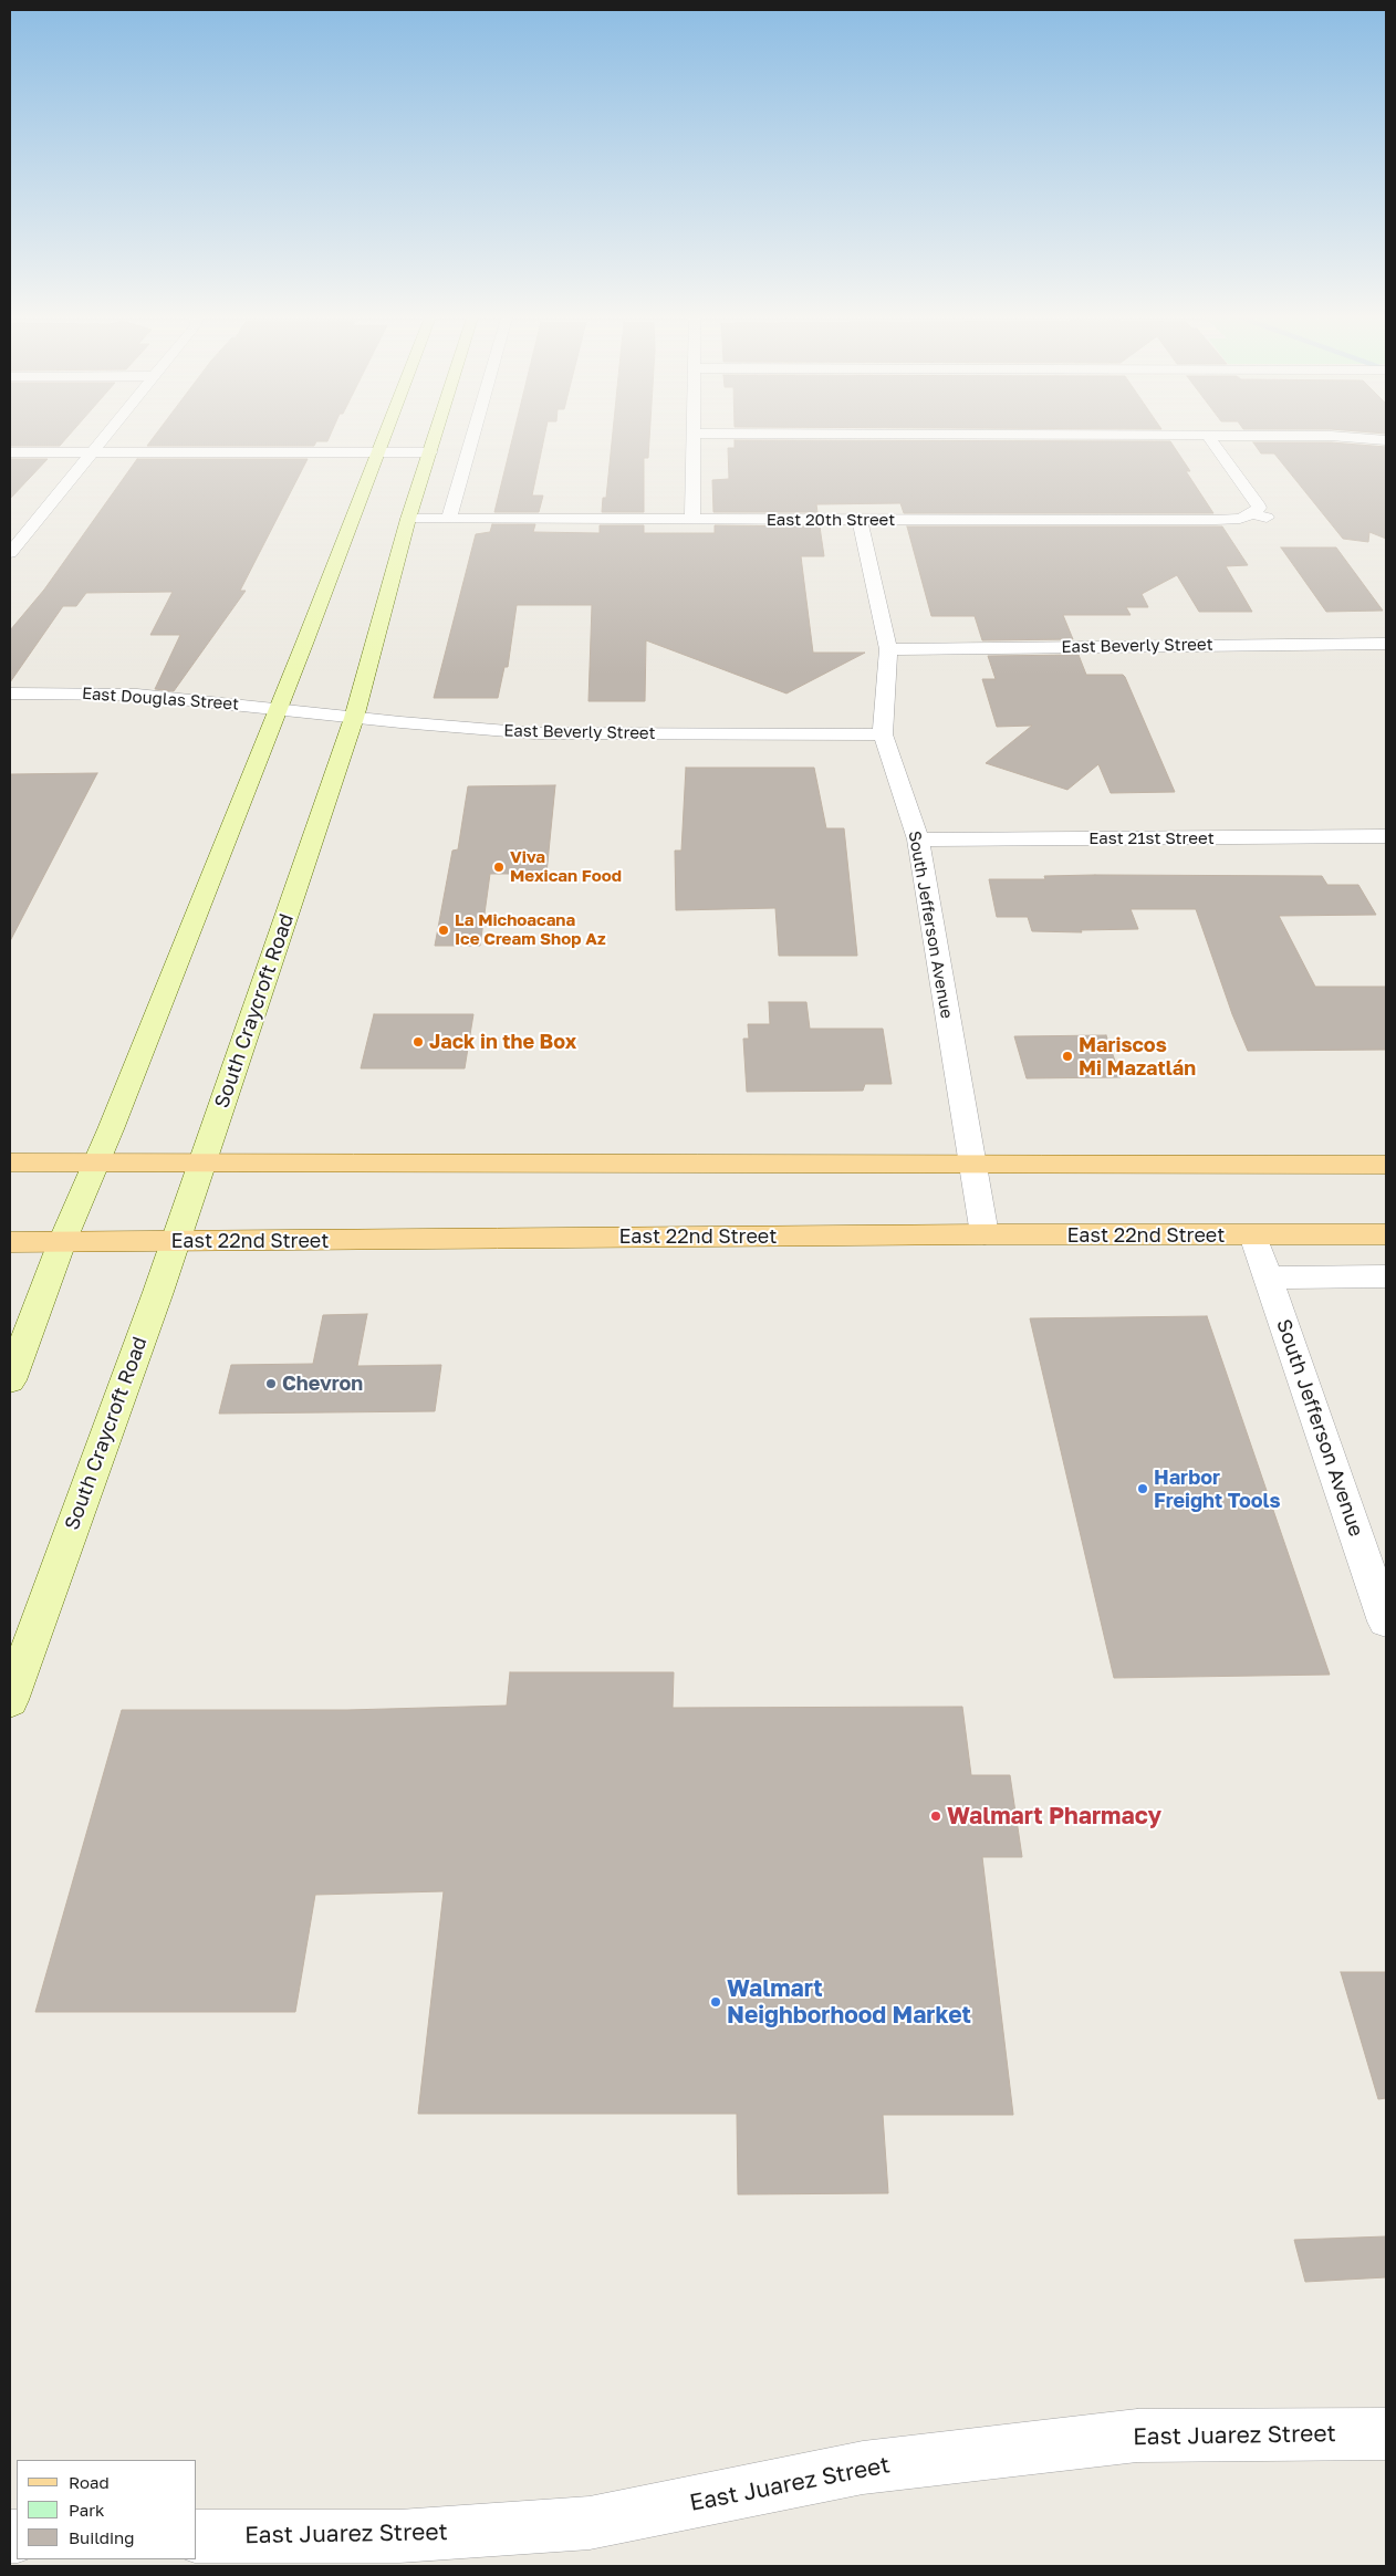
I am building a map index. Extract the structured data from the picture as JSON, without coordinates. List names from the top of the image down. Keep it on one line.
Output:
{"streets":{"main road":["South Craycroft Road","East 22nd Street"],"street":["East 20th Street","East Beverly Street","East Douglas Street","East 21st Street","South Jefferson Avenue","East Juarez Street"]},"crossings":[["East 20th Street","South Jefferson Avenue"],["East 20th Street","South Craycroft Road"],["East Beverly Street","East Douglas Street"],["East Beverly Street","South Jefferson Avenue"],["East Beverly Street","South Craycroft Road"],["East 21st Street","South Jefferson Avenue"],["South Jefferson Avenue","East 22nd Street"],["South Craycroft Road","East 22nd Street"]],"places":["Viva Mexican Food","La Michoacana Ice Cream Shop Az","Jack in the Box","Mariscos Mi Mazatlán","Chevron","Harbor Freight Tools","Walmart Pharmacy","Walmart Neighborhood Market"],"legend":["Road","Park","Building"]}
